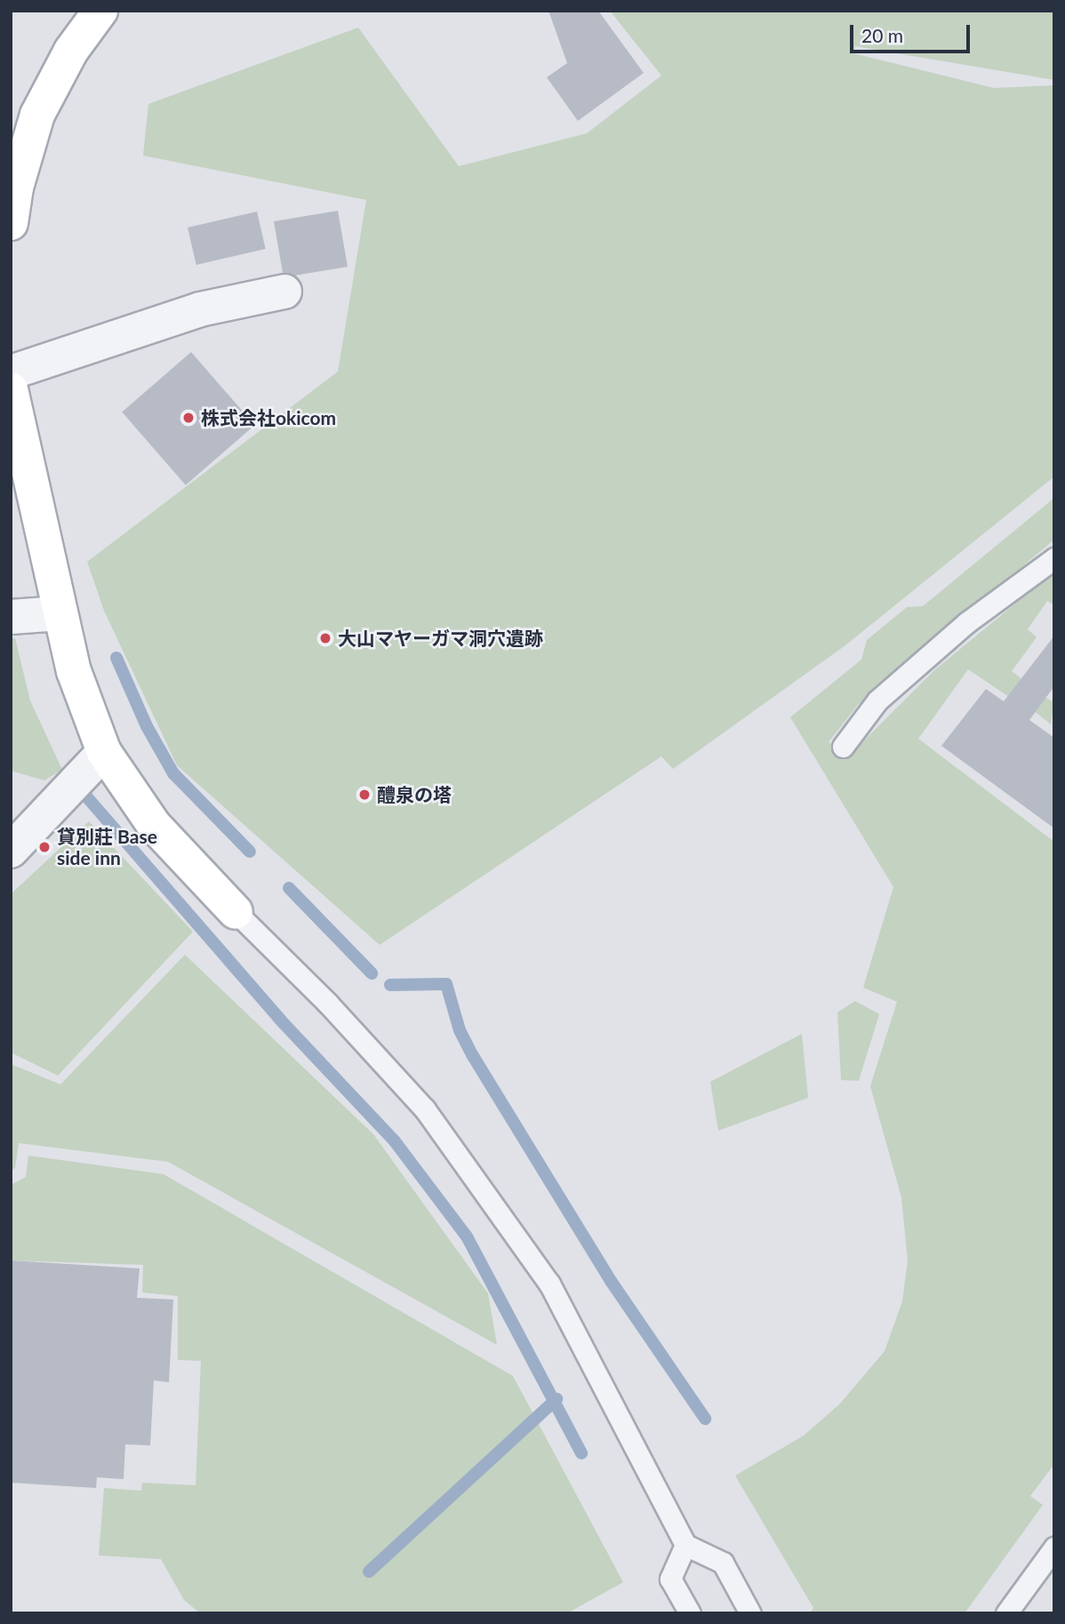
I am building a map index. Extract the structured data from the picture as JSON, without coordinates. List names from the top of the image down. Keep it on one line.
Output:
{"places":["株式会社okicom","大山マヤーガマ洞穴遺跡","醴泉の塔","貸別莊 Base side inn"],"scale_bar":"20 m"}
